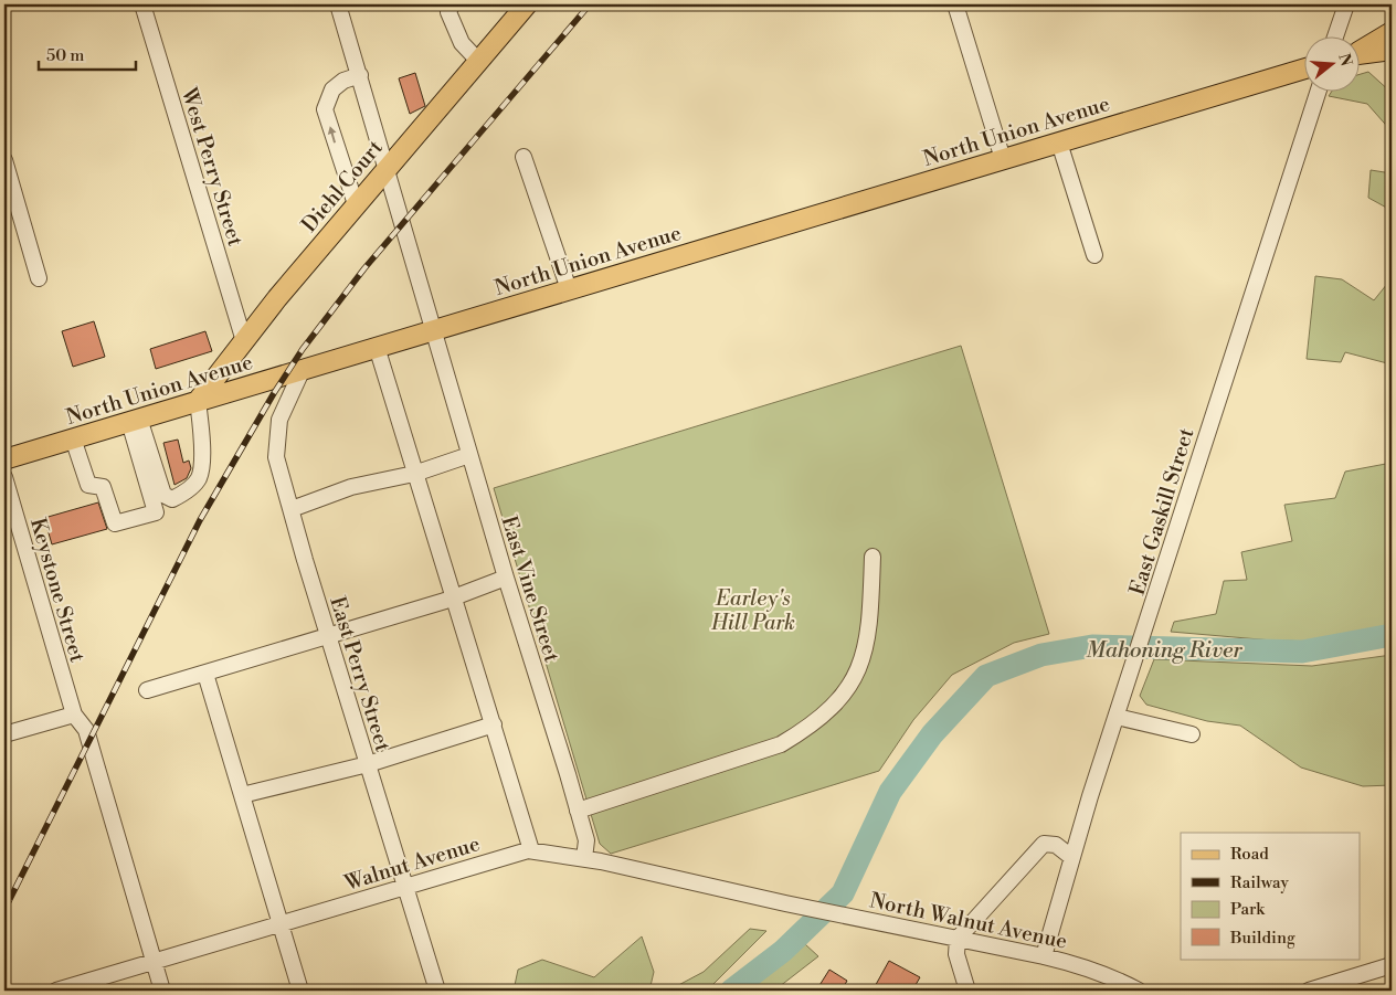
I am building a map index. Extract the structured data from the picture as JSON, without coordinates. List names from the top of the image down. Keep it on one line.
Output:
{"streets":{"main road":["North Union Avenue","Diehl Court"],"street":["West Perry Street","East Gaskill Street","East Vine Street","Keystone Street","East Perry Street","Walnut Avenue","North Walnut Avenue"]},"crossings":[["North Union Avenue","Diehl Court"],["North Union Avenue","East Vine Street"],["North Union Avenue","East Perry Street"],["West Perry Street","Diehl Court"],["Diehl Court","East Vine Street"],["East Gaskill Street","North Walnut Avenue"],["East Vine Street","Walnut Avenue"],["Keystone Street","Walnut Avenue"],["East Perry Street","Walnut Avenue"],["Walnut Avenue","North Walnut Avenue"]],"water":["Mahoning River"],"parks":["Earley's Hill Park"],"legend":["Road","Railway","Park","Building"],"scale_bar":"50 m","north":"right"}
